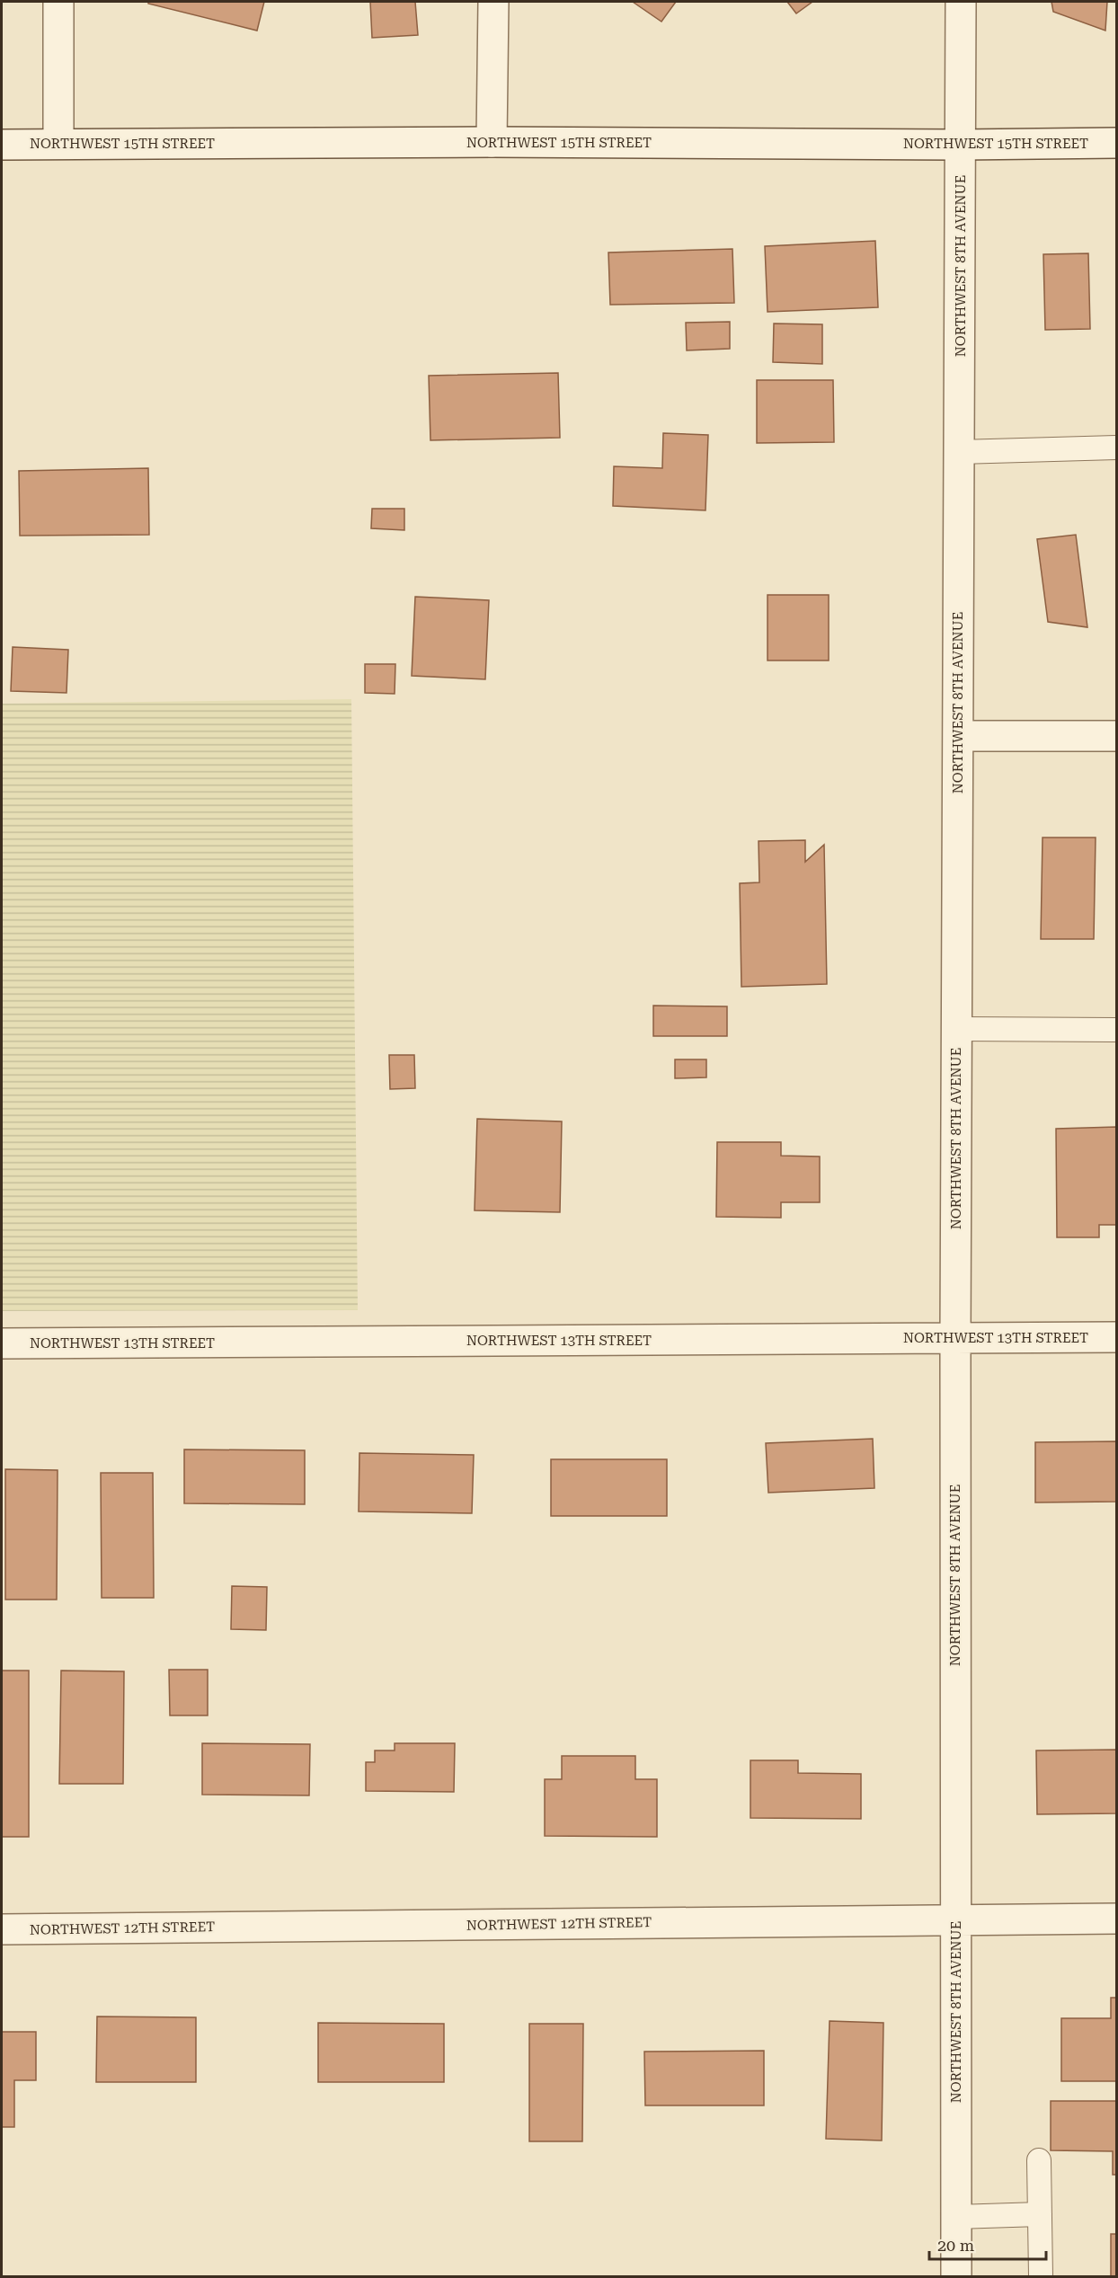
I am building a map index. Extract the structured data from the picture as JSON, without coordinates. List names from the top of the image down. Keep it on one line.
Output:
{"streets":{"street":["NORTHWEST 15TH STREET","NORTHWEST 8TH AVENUE","NORTHWEST 13TH STREET","NORTHWEST 12TH STREET"]},"crossings":[["NORTHWEST 15TH STREET","NORTHWEST 8TH AVENUE"],["NORTHWEST 8TH AVENUE","NORTHWEST 13TH STREET"],["NORTHWEST 8TH AVENUE","NORTHWEST 12TH STREET"]],"scale_bar":"20 m"}
